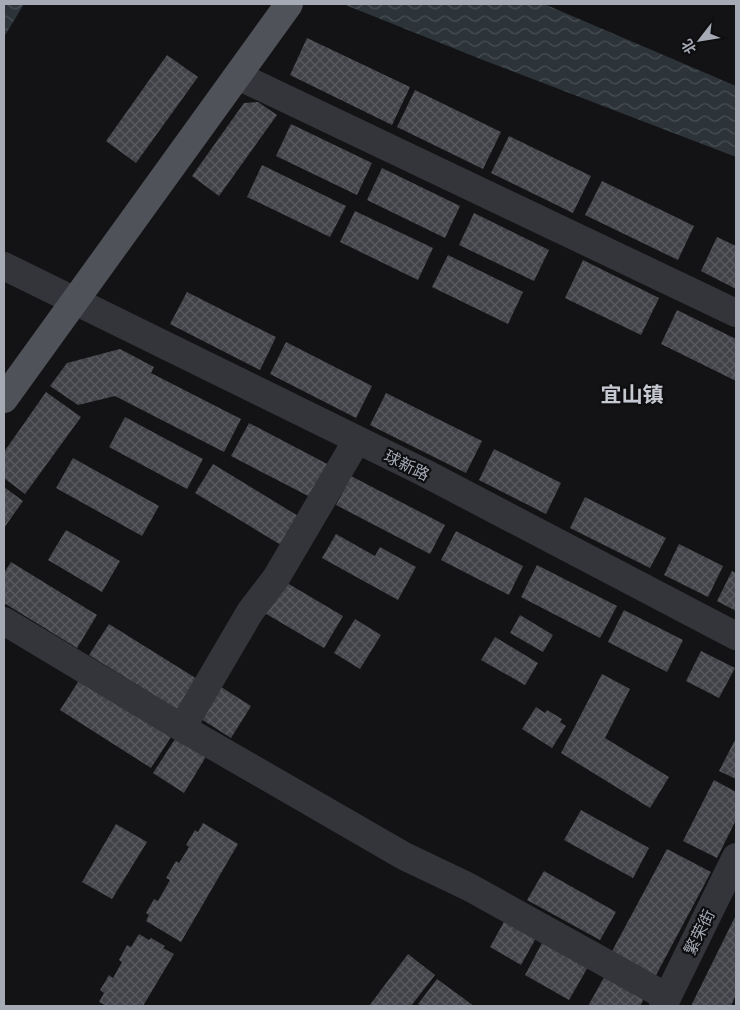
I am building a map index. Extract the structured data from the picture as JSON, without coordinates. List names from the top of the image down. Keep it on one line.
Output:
{"streets":{"street":["球新路","繁荣街"]},"districts":["宜山镇"],"north":"bottom left"}
